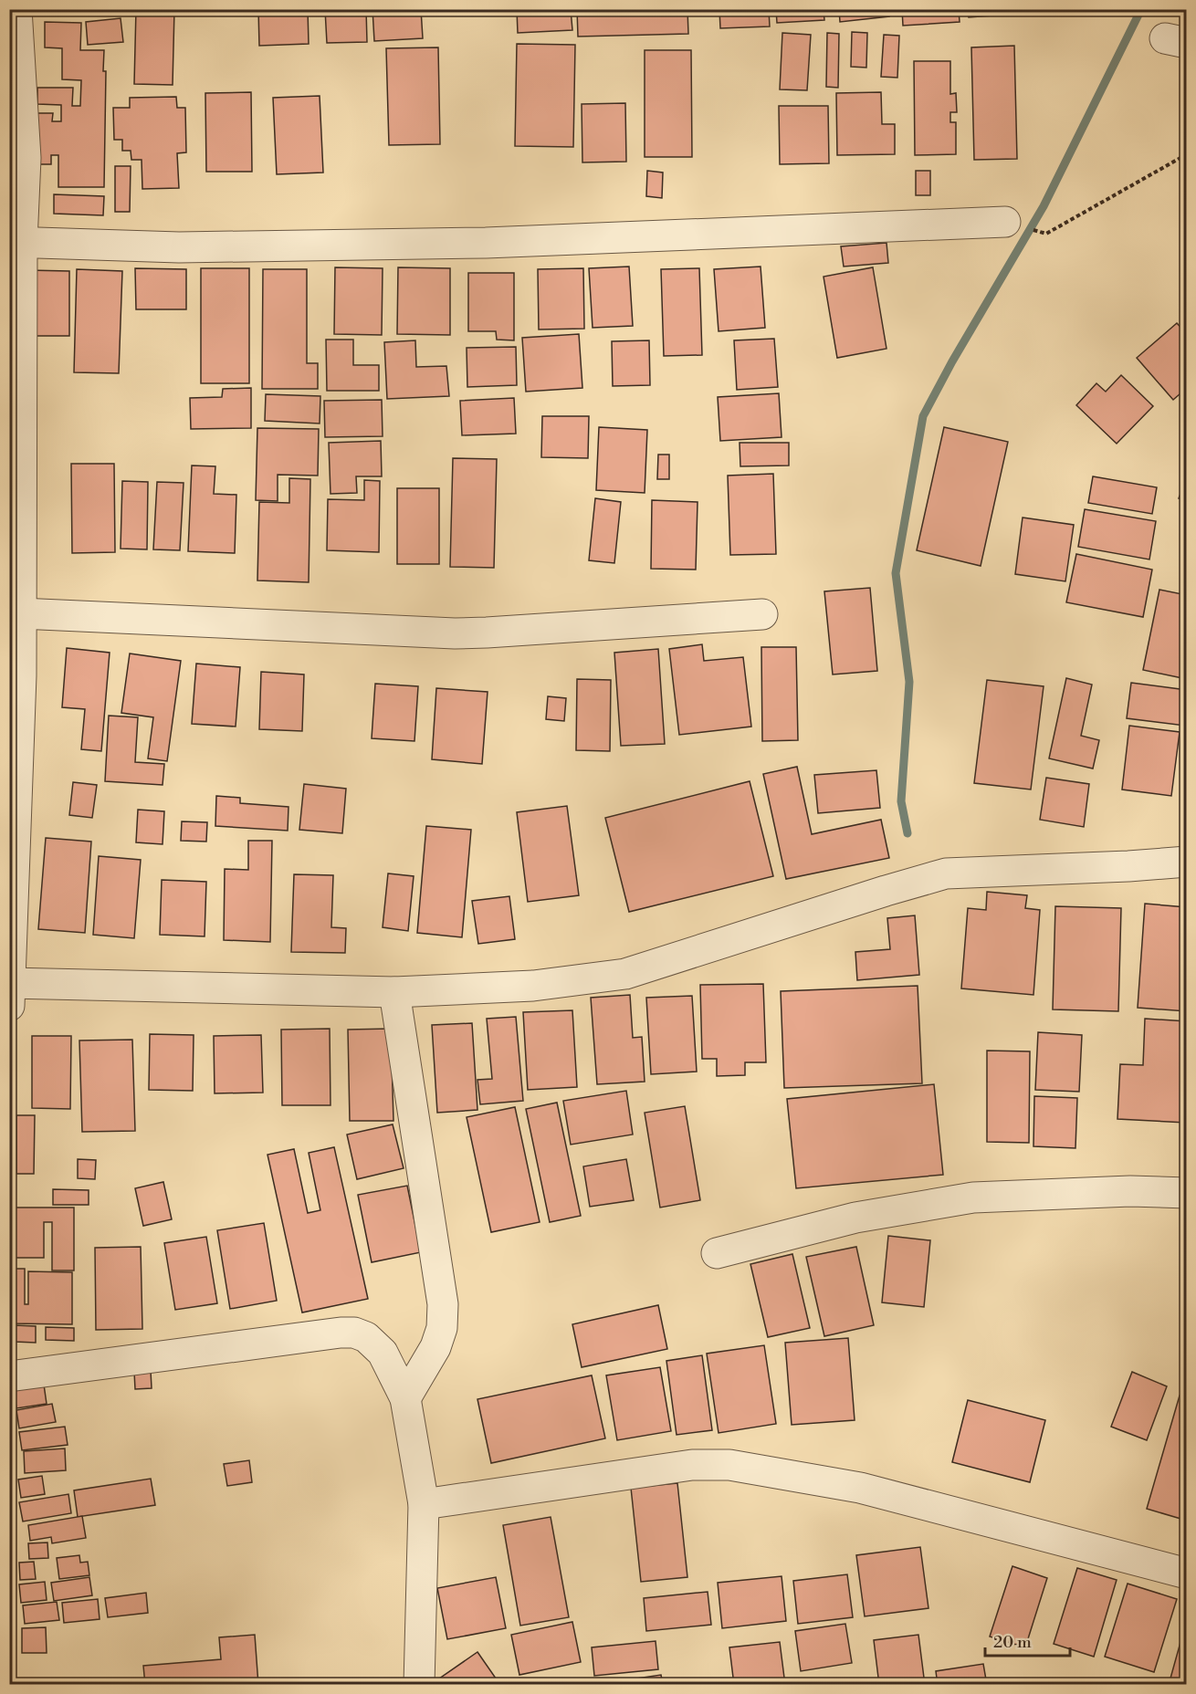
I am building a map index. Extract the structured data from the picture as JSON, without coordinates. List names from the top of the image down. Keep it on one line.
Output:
{"scale_bar":"20 m"}
